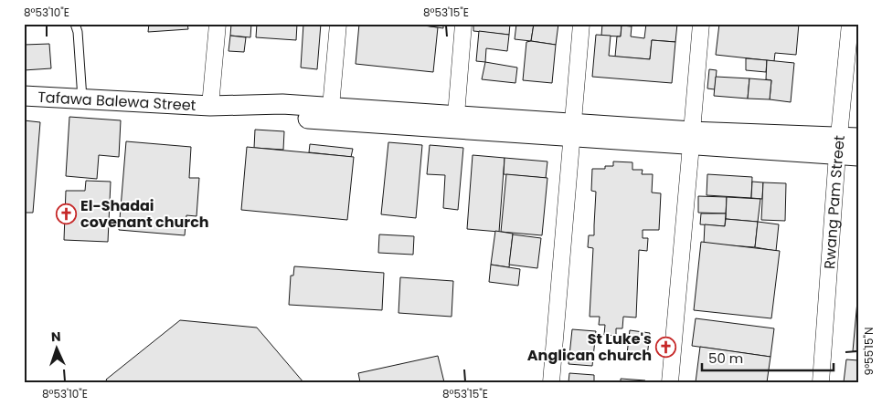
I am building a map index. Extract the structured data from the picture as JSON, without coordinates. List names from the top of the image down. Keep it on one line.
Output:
{"streets":{"street":["Tafawa Balewa Street","Rwang Pam Street"]},"places":{"church":["El-Shadai covenant church","St Luke's Anglican church"]},"scale_bar":"50 m","north":"top","coordinates":["8°53'10\"E","8°53'15\"E","9°55'15\"N"]}
